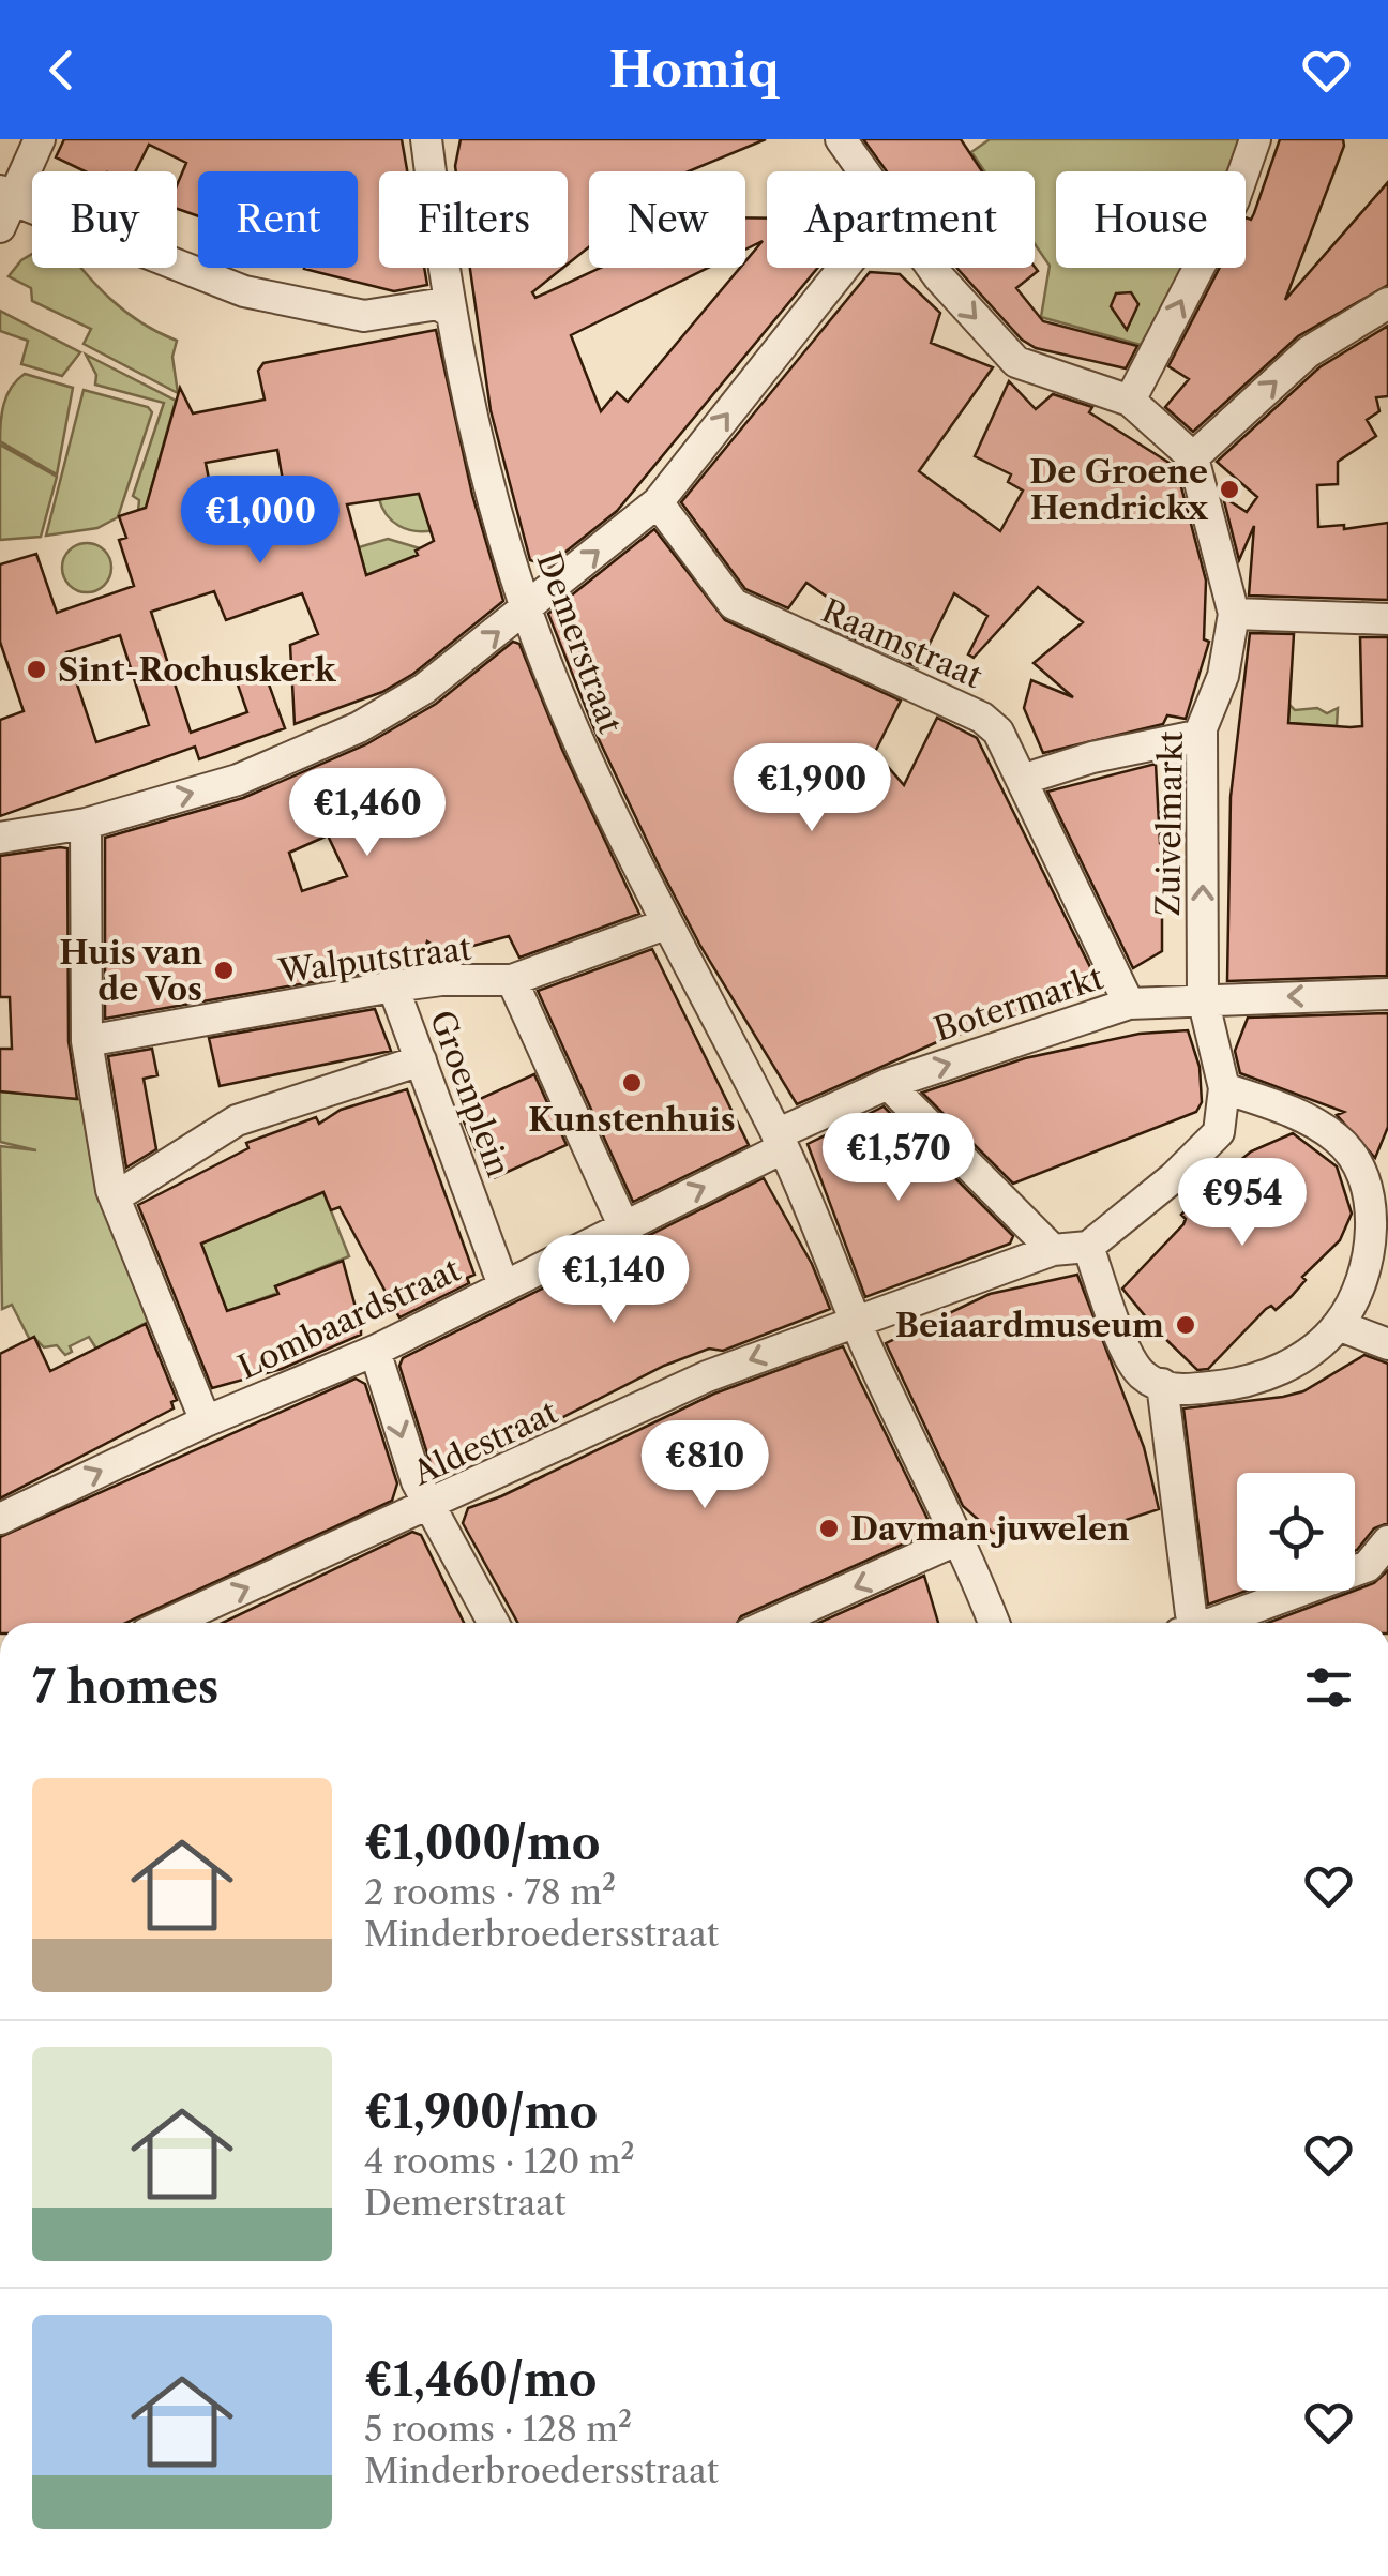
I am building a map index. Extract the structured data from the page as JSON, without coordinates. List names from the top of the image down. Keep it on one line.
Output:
{"streets":{"street":["Demerstraat","Raamstraat","Zuivelmarkt","Walputstraat","Botermarkt","Groenplein","Lombaardstraat","Aldestraat"]},"crossings":[["Demerstraat","Walputstraat"],["Demerstraat","Botermarkt"],["Demerstraat","Lombaardstraat"],["Demerstraat","Aldestraat"],["Raamstraat","Botermarkt"],["Zuivelmarkt","Botermarkt"],["Walputstraat","Groenplein"],["Botermarkt","Lombaardstraat"],["Groenplein","Lombaardstraat"]],"one_way":["Zuivelmarkt","Lombaardstraat"],"places":["De Groene Hendrickx","Sint-Rochuskerk","Huis van de Vos","Kunstenhuis","Beiaardmuseum","Davman juwelen"],"page":{"header":"Homiq","chip":["Buy","Rent","Filters","New","Apartment","House"],"price":["€1,000","€1,900","€1,460","€1,570","€954","€1,140","€810"],"heading":"7 homes","list":[{"name":"€1,000/mo","note":"2 rooms · 78 m² · Minderbroedersstraat"},{"name":"€1,900/mo","note":"4 rooms · 120 m² · Demerstraat"},{"name":"€1,460/mo","note":"5 rooms · 128 m² · Minderbroedersstraat"}]}}
